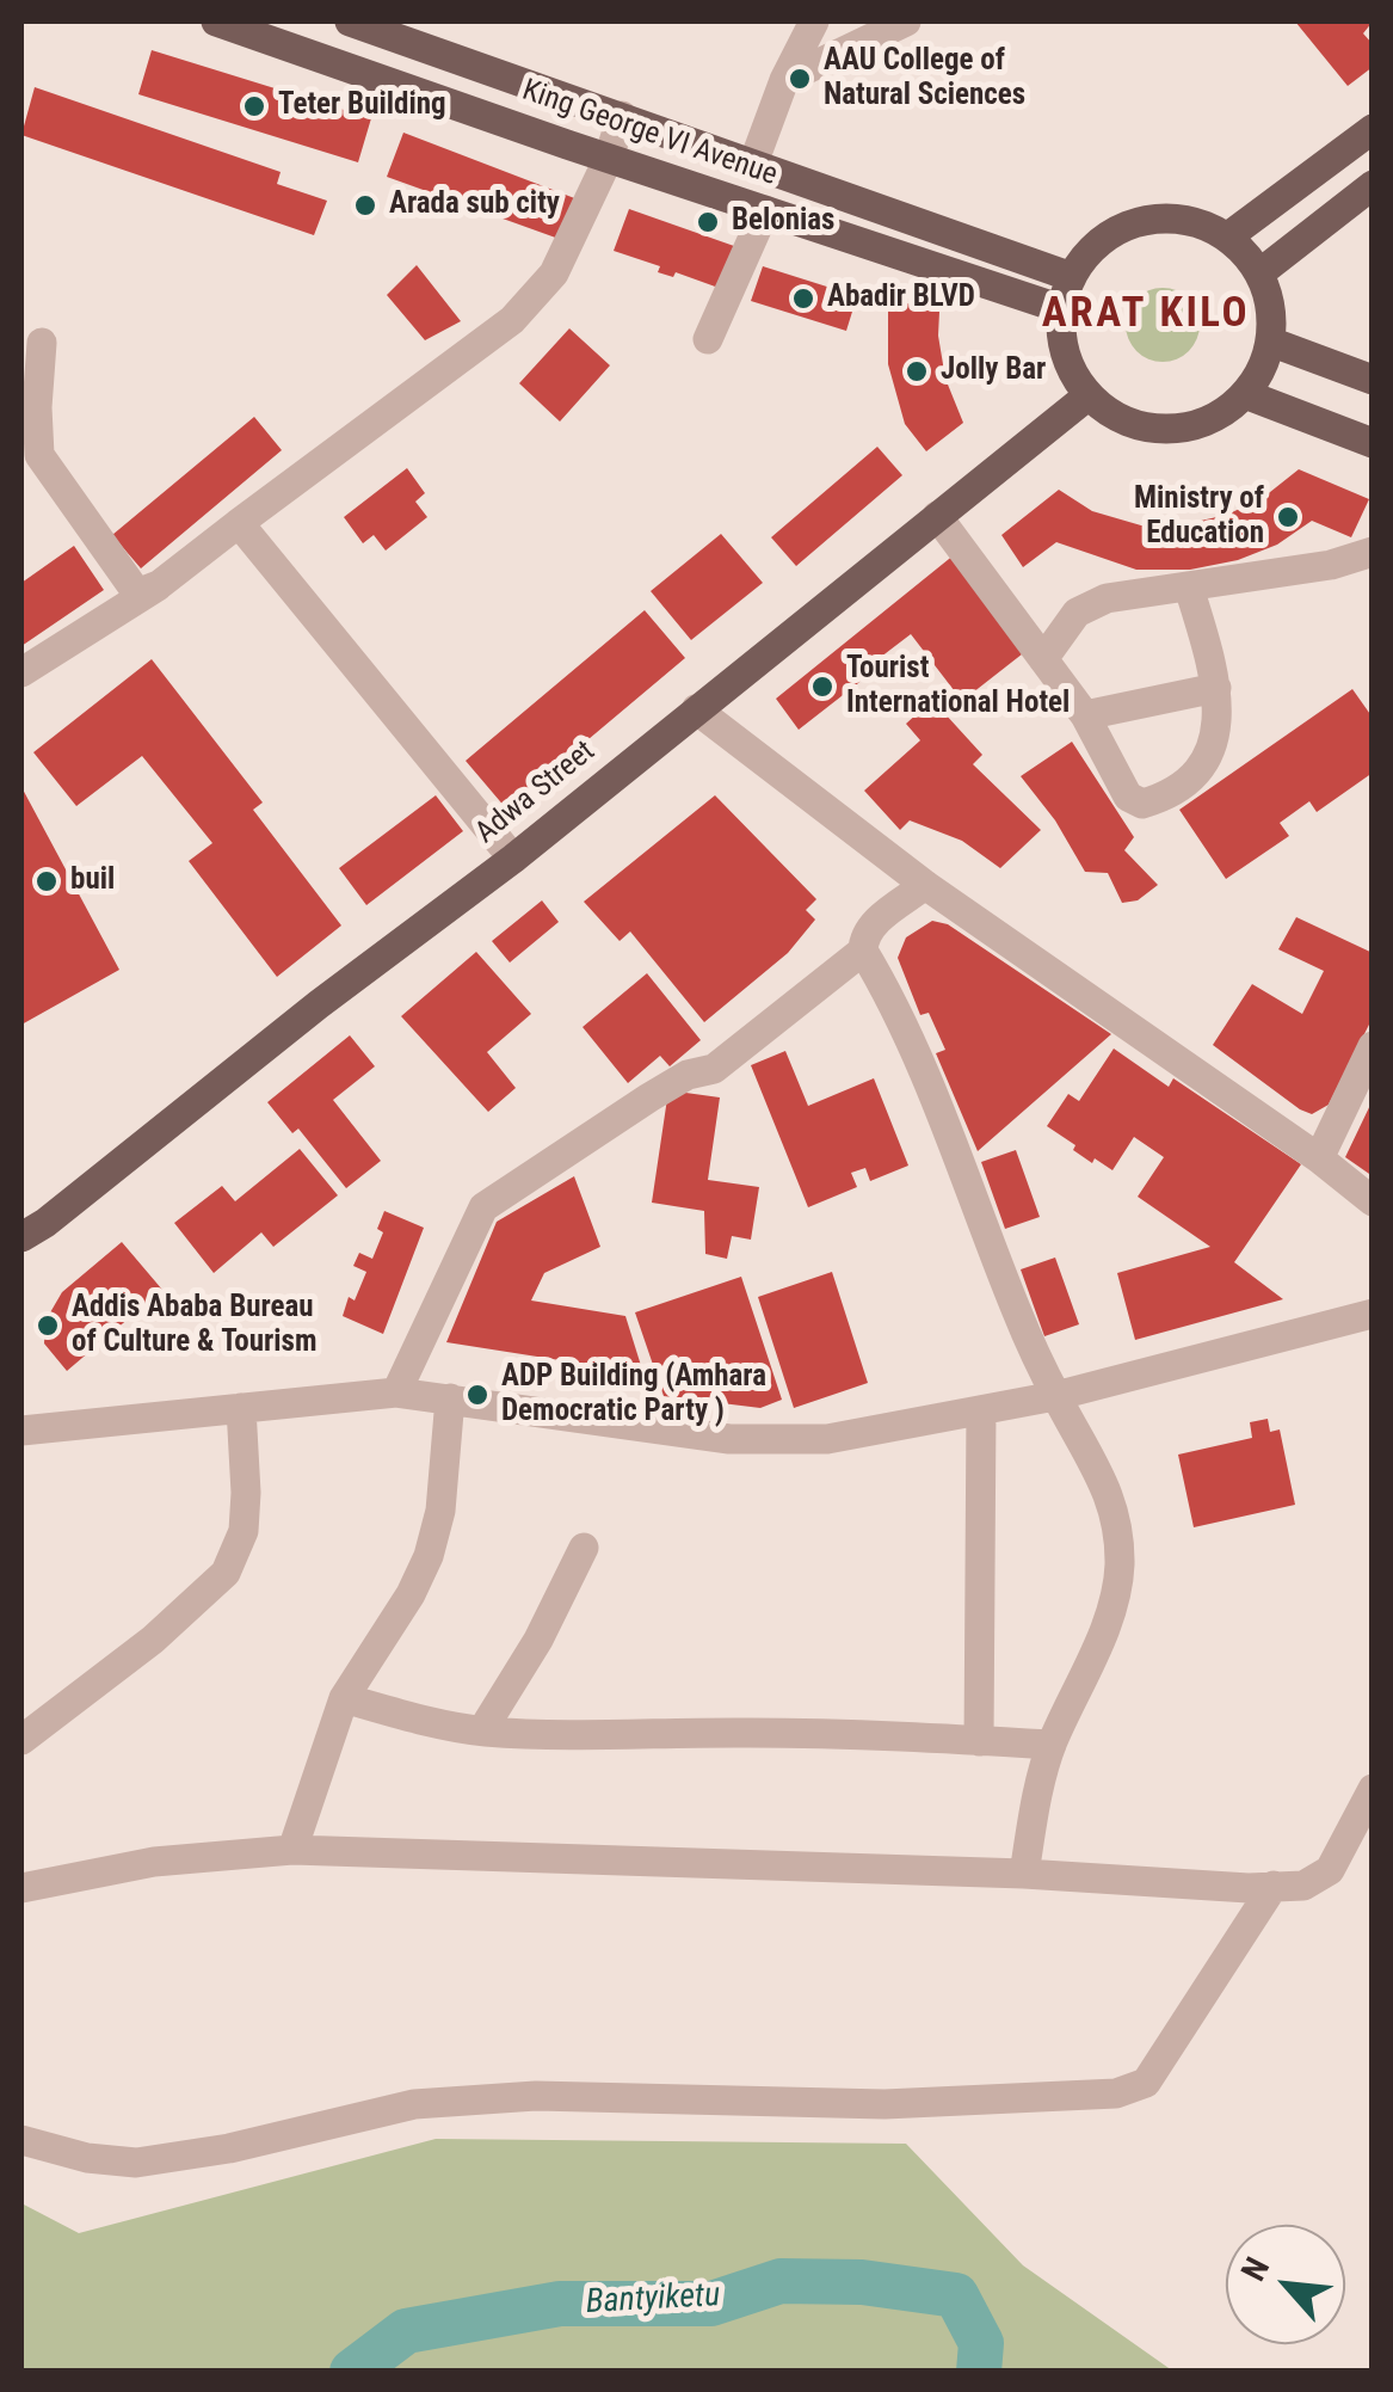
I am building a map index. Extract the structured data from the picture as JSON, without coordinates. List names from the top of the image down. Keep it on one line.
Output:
{"streets":{"main road":["King George VI Avenue","Adwa Street"]},"crossings":[["King George VI Avenue","Adwa Street"]],"districts":["ARAT KILO"],"water":["Bantyiketu"],"places":["AAU College of Natural Sciences","Teter Building","Arada sub city","Belonias","Abadir BLVD","Jolly Bar","Ministry of Education","Tourist International Hotel","buil","Addis Ababa Bureau of Culture & Tourism","ADP Building (Amhara Democratic Party )"],"north":"top left"}
